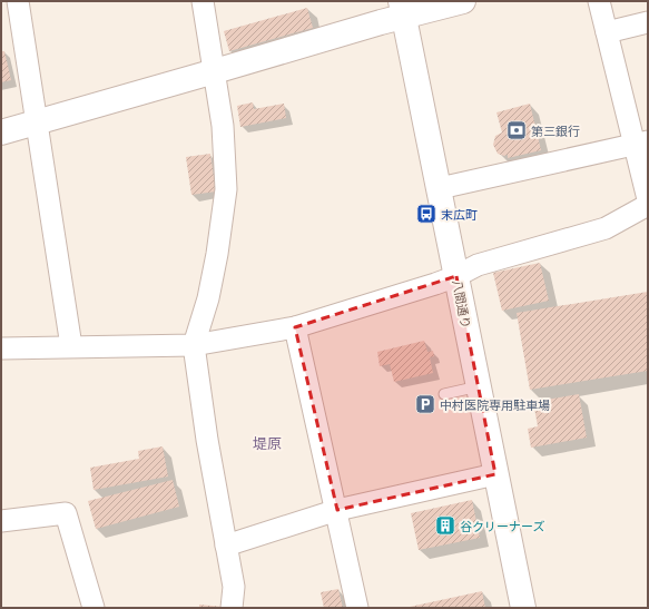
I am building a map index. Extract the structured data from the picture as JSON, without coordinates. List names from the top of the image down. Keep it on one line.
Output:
{"streets":{"street":["八間通り"]},"districts":["堤原"],"places":{"bank":["第三銀行"],"bus stop":["末広町"],"parking":["中村医院専用駐車場"],"building":["谷クリーナーズ"]}}
